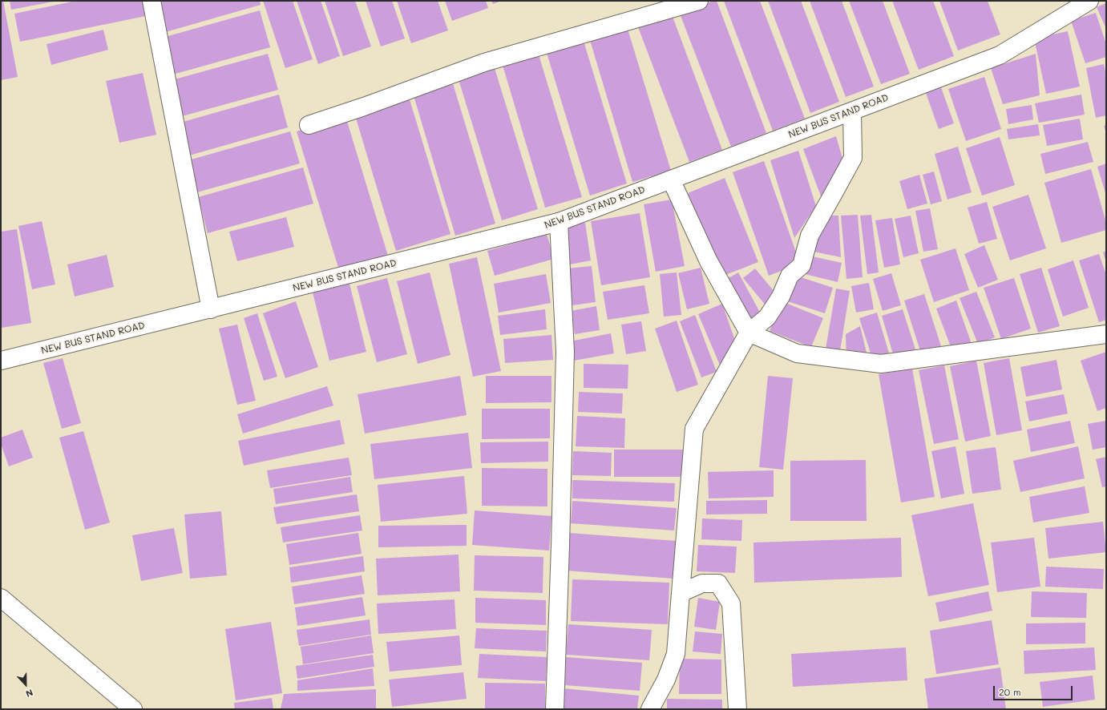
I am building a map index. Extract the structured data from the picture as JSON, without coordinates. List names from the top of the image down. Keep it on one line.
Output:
{"streets":{"main road":["NEW BUS STAND ROAD"]},"scale_bar":"20 m","north":"bottom"}
